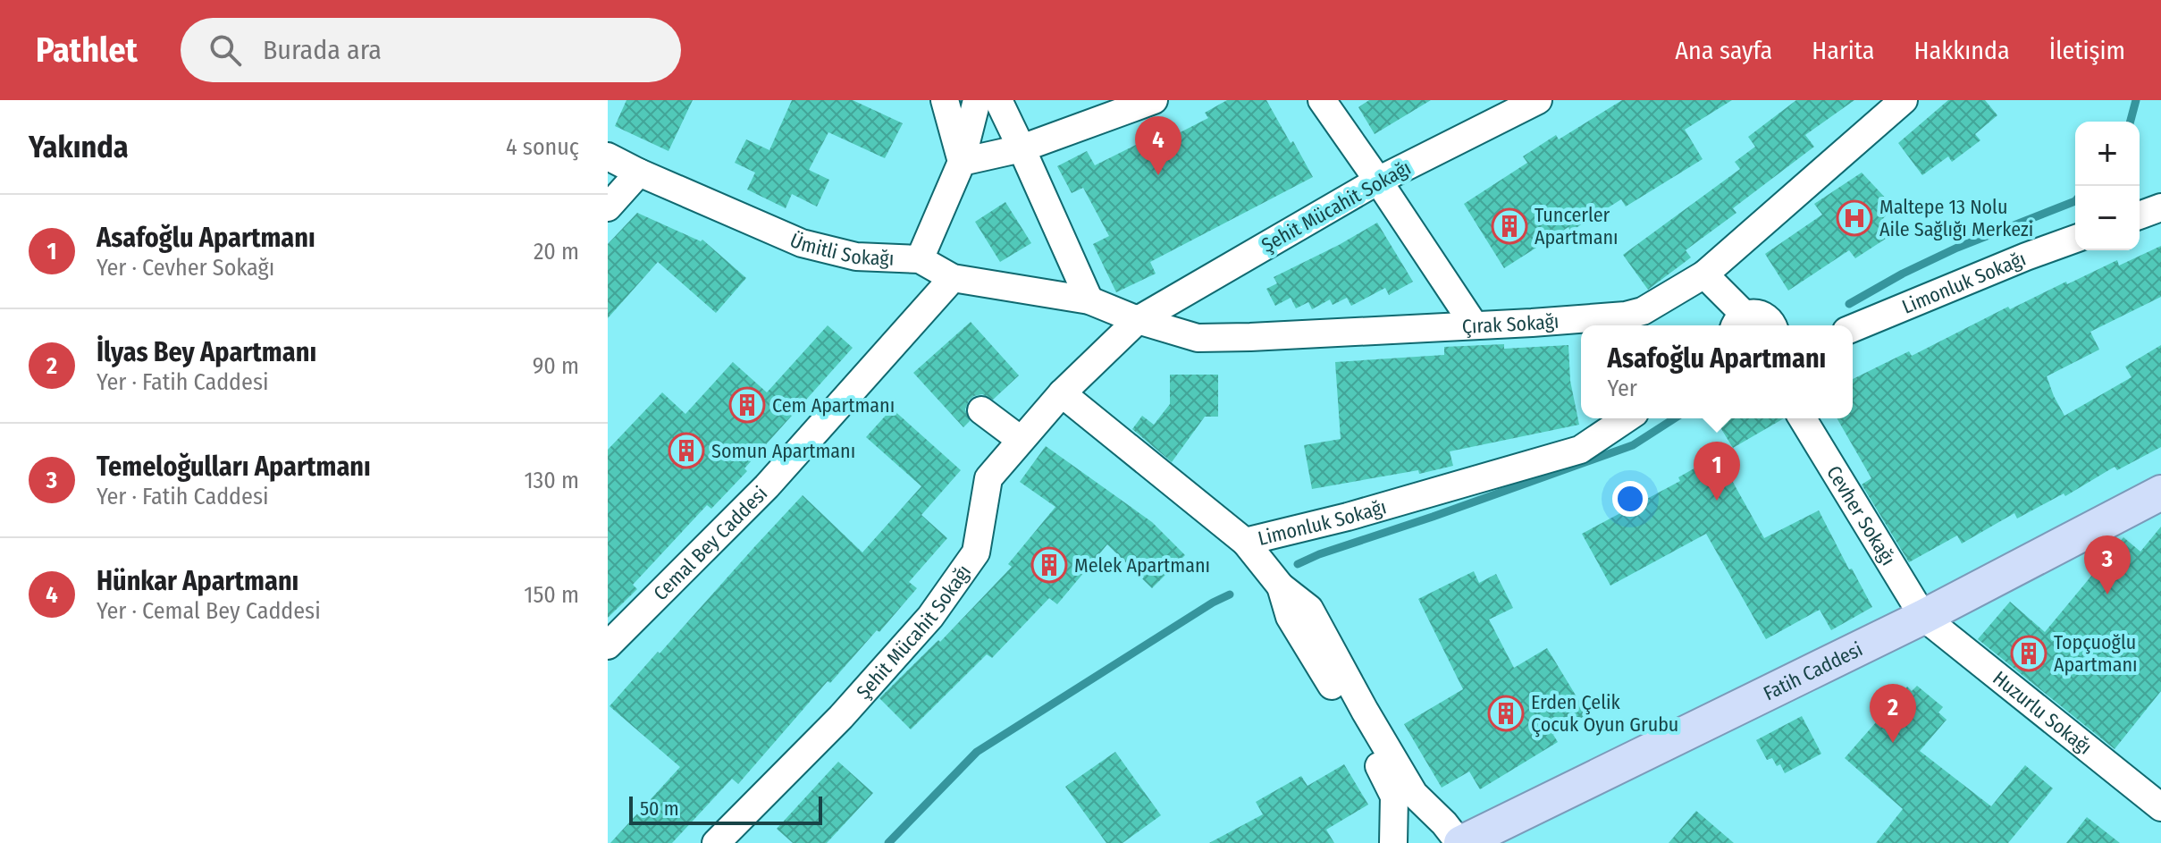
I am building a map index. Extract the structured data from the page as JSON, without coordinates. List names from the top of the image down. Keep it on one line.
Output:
{"streets":{"main road":["Fatih Caddesi"],"street":["Şehit Mücahit Sokağı","Ümitli Sokağı","Limonluk Sokağı","Çırak Sokağı","Cevher Sokağı","Cemal Bey Caddesi","Huzurlu Sokağı"]},"crossings":[["Şehit Mücahit Sokağı","Limonluk Sokağı"],["Şehit Mücahit Sokağı","Çırak Sokağı"],["Ümitli Sokağı","Çırak Sokağı"],["Ümitli Sokağı","Cemal Bey Caddesi"],["Cevher Sokağı","Fatih Caddesi"],["Cevher Sokağı","Huzurlu Sokağı"],["Fatih Caddesi","Huzurlu Sokağı"]],"places":{"hospital":["Maltepe 13 Nolu Aile Sağlığı Merkezi"],"building":["Tuncerler Apartmanı","Cem Apartmanı","Somun Apartmanı","Melek Apartmanı","Topçuoğlu Apartmanı","Erden Çelik Çocuk Oyun Grubu"]},"scale_bar":"50 m","page":{"header":"Pathlet","search":"Burada ara","nav":["Ana sayfa","Harita","Hakkında","İletişim"],"heading":["Yakında","4 sonuç"],"pins":["4","1","3","2"],"map_buttons":["+","−"],"list":[{"mark":"1","name":"Asafoğlu Apartmanı","note":"Yer · Cevher Sokağı","value":"20 m"},{"mark":"2","name":"İlyas Bey Apartmanı","note":"Yer · Fatih Caddesi","value":"90 m"},{"mark":"3","name":"Temeloğulları Apartmanı","note":"Yer · Fatih Caddesi","value":"130 m"},{"mark":"4","name":"Hünkar Apartmanı","note":"Yer · Cemal Bey Caddesi","value":"150 m"}],"popup":["Asafoğlu Apartmanı","Yer"],"scale":"50 m"}}
